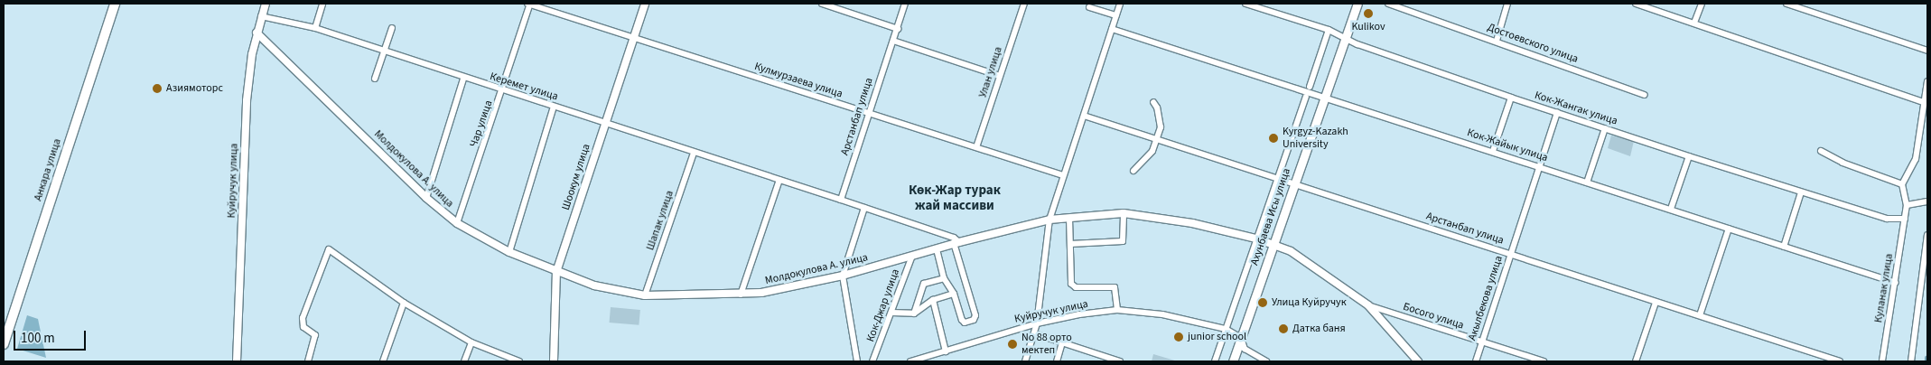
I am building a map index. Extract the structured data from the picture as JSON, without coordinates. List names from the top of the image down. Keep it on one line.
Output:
{"streets":{"main road":["Анкара улица","Ахунбаева Исы улица"],"street":["Достоевского улица","Улан улица","Кулмурзаева улица","Керемет улица","Кок-Жангак улица","Арстанбап улица","Чар улица","Кок-Жайык улица","Молдокулова А. улица","Шоокум улица","Куйручук улица","Шапак улица","Куланак улица","Акылбекова улица","Кок-Джар улица","Босого улица"]},"crossings":[["Улан улица","Кулмурзаева улица"],["Кулмурзаева улица","Арстанбап улица"],["Кулмурзаева улица","Чар улица"],["Кулмурзаева улица","Шоокум улица"],["Керемет улица","Арстанбап улица"],["Керемет улица","Чар улица"],["Керемет улица","Молдокулова А. улица"],["Керемет улица","Шоокум улица"],["Керемет улица","Куйручук улица"],["Керемет улица","Шапак улица"],["Кок-Жангак улица","Ахунбаева Исы улица"],["Кок-Жангак улица","Куланак улица"],["Кок-Жангак улица","Акылбекова улица"],["Арстанбап улица","Ахунбаева Исы улица"],["Арстанбап улица","Акылбекова улица"],["Чар улица","Молдокулова А. улица"],["Кок-Жайык улица","Ахунбаева Исы улица"],["Кок-Жайык улица","Куланак улица"],["Кок-Жайык улица","Акылбекова улица"],["Молдокулова А. улица","Шоокум улица"],["Молдокулова А. улица","Куйручук улица"],["Молдокулова А. улица","Ахунбаева Исы улица"],["Молдокулова А. улица","Шапак улица"],["Молдокулова А. улица","Кок-Джар улица"],["Молдокулова А. улица","Босого улица"],["Куйручук улица","Ахунбаева Исы улица"],["Акылбекова улица","Босого улица"]],"districts":["Көк-Жар турак жай массиви"],"places":["Kulikov","Азиямоторс","Kyrgyz-Kazakh University","Улица Куйручук","Датка баня","junior school","No 88 орто мектеп"],"scale_bar":"100 m"}
